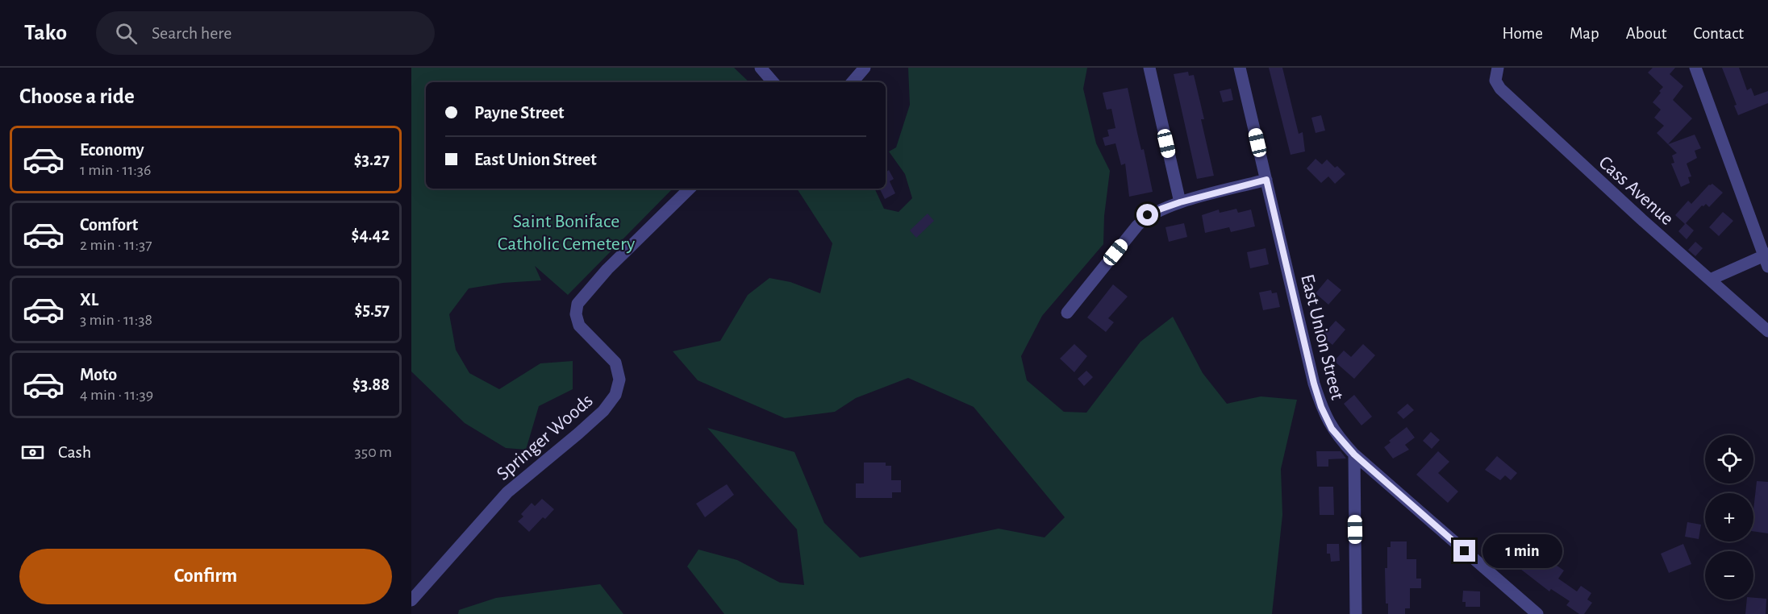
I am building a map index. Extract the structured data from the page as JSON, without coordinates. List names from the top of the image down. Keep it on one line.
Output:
{"streets":{"street":["Cass Avenue","East Union Street","Springer Woods"]},"parks":["Saint Boniface Catholic Cemetery"],"page":{"header":"Tako","search":"Search here","nav":["Home","Map","About","Contact"],"heading":"Choose a ride","banner":["Payne Street","East Union Street"],"list":[{"name":"Economy","note":"1 min · 11:36","value":"$3.27"},{"name":"Comfort","note":"2 min · 11:37","value":"$4.42"},{"name":"XL","note":"3 min · 11:38","value":"$5.57"},{"name":"Moto","note":"4 min · 11:39","value":"$3.88"}],"pay":["Cash","350 m"],"map_buttons":["+","−"],"bubble":"1 min","buttons":"Confirm"}}
